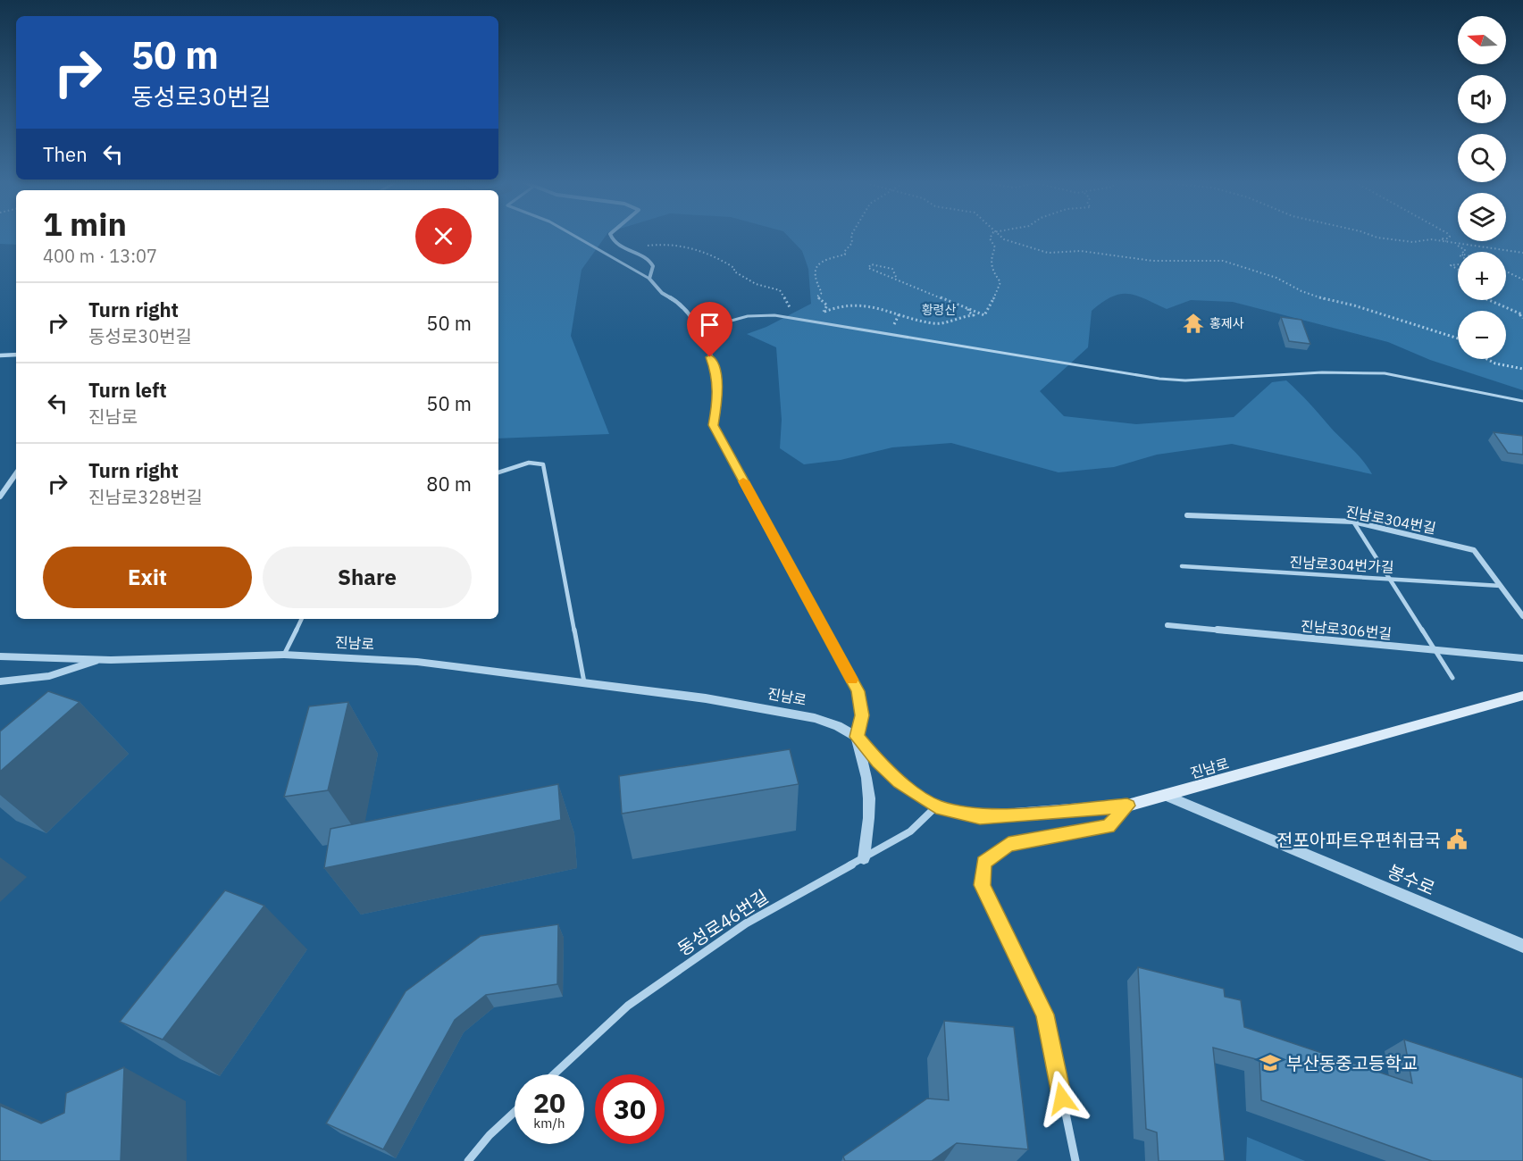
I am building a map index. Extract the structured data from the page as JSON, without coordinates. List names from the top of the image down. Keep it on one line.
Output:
{"streets":{"main road":["진남로"],"street":["진남로304번길","진남로306번길","봉수로","동성로46번길"],"lane":["진남로304번가길"]},"crossings":[["진남로304번길","진남로304번가길"],["진남로","봉수로"],["진남로","동성로46번길"]],"parks":["황령산"],"places":{"temple":["홍제사"],"public building":["전포아파트우편취급국"],"school or university":["부산동중고등학교"]},"north":"left","page":{"map_buttons":["+","−"],"turn":["50 m","동성로30번길"],"then":"Then","heading":["1 min","400 m · 13:07"],"list":[{"name":"Turn right","note":"동성로30번길","value":"50 m"},{"name":"Turn left","note":"진남로","value":"50 m"},{"name":"Turn right","note":"진남로328번길","value":"80 m"}],"buttons":["Exit","Share"],"speed":"20 km/h","limit":"30"}}
